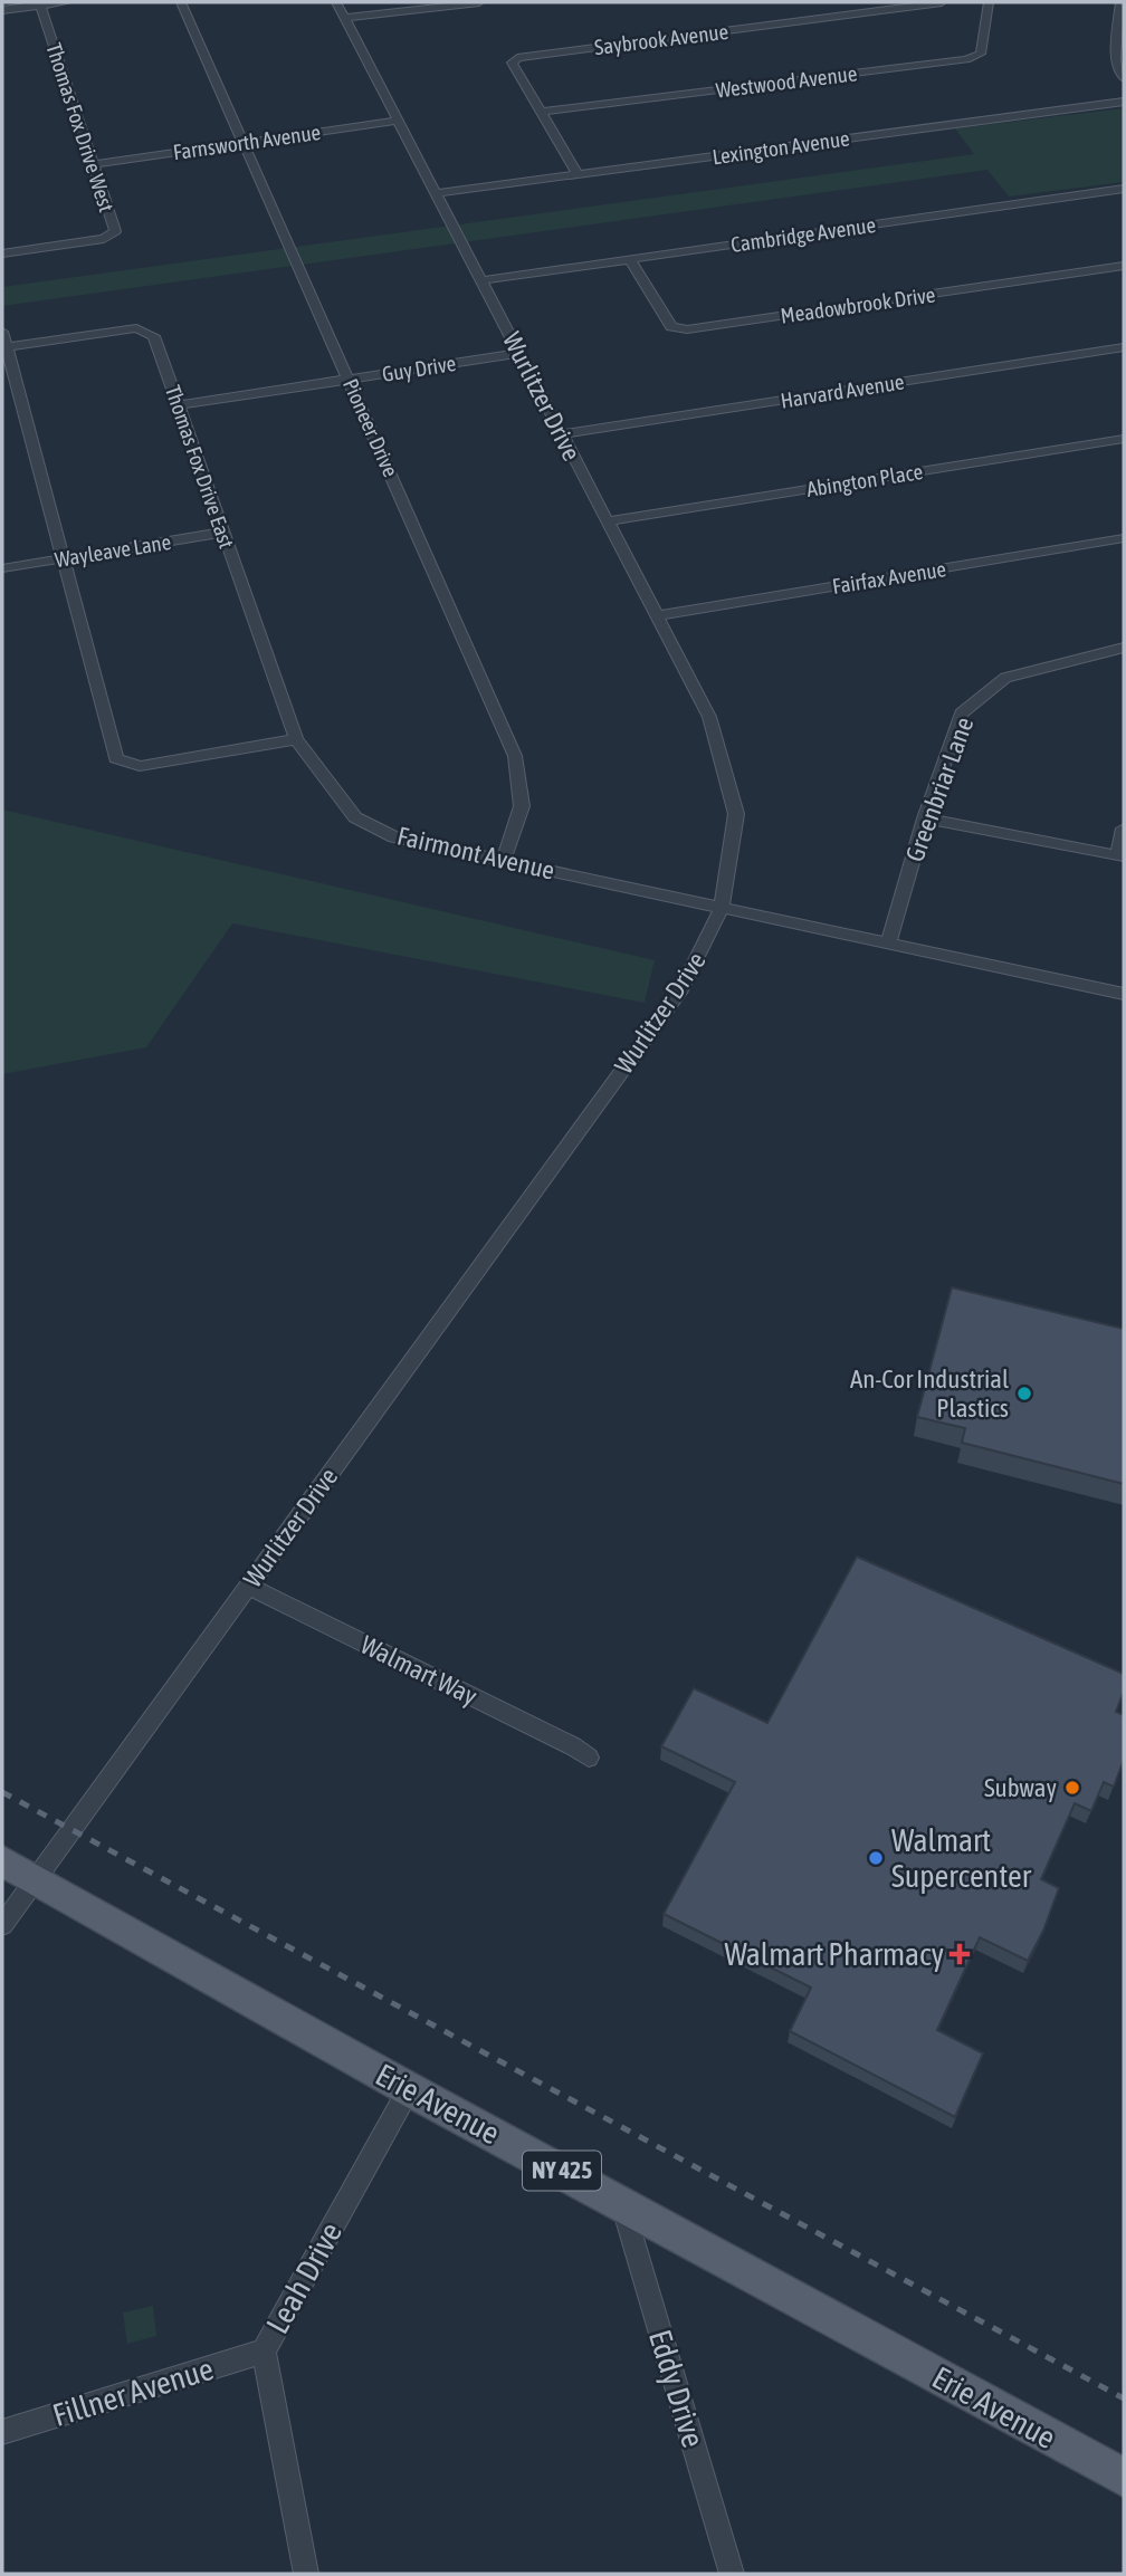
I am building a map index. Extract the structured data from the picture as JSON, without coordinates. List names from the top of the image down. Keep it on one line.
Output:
{"streets":{"main road":["Erie Avenue","NY 425"],"street":["Saybrook Avenue","Westwood Avenue","Thomas Fox Drive West","Farnsworth Avenue","Lexington Avenue","Cambridge Avenue","Meadowbrook Drive","Guy Drive","Harvard Avenue","Wurlitzer Drive","Pioneer Drive","Thomas Fox Drive East","Abington Place","Wayleave Lane","Fairfax Avenue","Greenbriar Lane","Fairmont Avenue","Walmart Way","Leah Drive","Eddy Drive","Fillner Avenue"]},"crossings":[["Saybrook Avenue","Westwood Avenue"],["Saybrook Avenue","Lexington Avenue"],["Thomas Fox Drive West","Farnsworth Avenue"],["Farnsworth Avenue","Wurlitzer Drive"],["Farnsworth Avenue","Pioneer Drive"],["Lexington Avenue","Wurlitzer Drive"],["Cambridge Avenue","Meadowbrook Drive"],["Cambridge Avenue","Wurlitzer Drive"],["Guy Drive","Wurlitzer Drive"],["Guy Drive","Pioneer Drive"],["Guy Drive","Thomas Fox Drive East"],["Harvard Avenue","Wurlitzer Drive"],["Wurlitzer Drive","Abington Place"],["Wurlitzer Drive","Fairfax Avenue"],["Wurlitzer Drive","Fairmont Avenue"],["Wurlitzer Drive","Walmart Way"],["Wurlitzer Drive","Erie Avenue"],["Pioneer Drive","Fairmont Avenue"],["Thomas Fox Drive East","Wayleave Lane"],["Thomas Fox Drive East","Fairmont Avenue"],["Greenbriar Lane","Fairmont Avenue"],["Erie Avenue","Leah Drive"],["Erie Avenue","Eddy Drive"],["Leah Drive","Fillner Avenue"]],"places":{"other":["An-Cor Industrial Plastics","Subway","Walmart Supercenter"],"health":["Walmart Pharmacy"]}}
